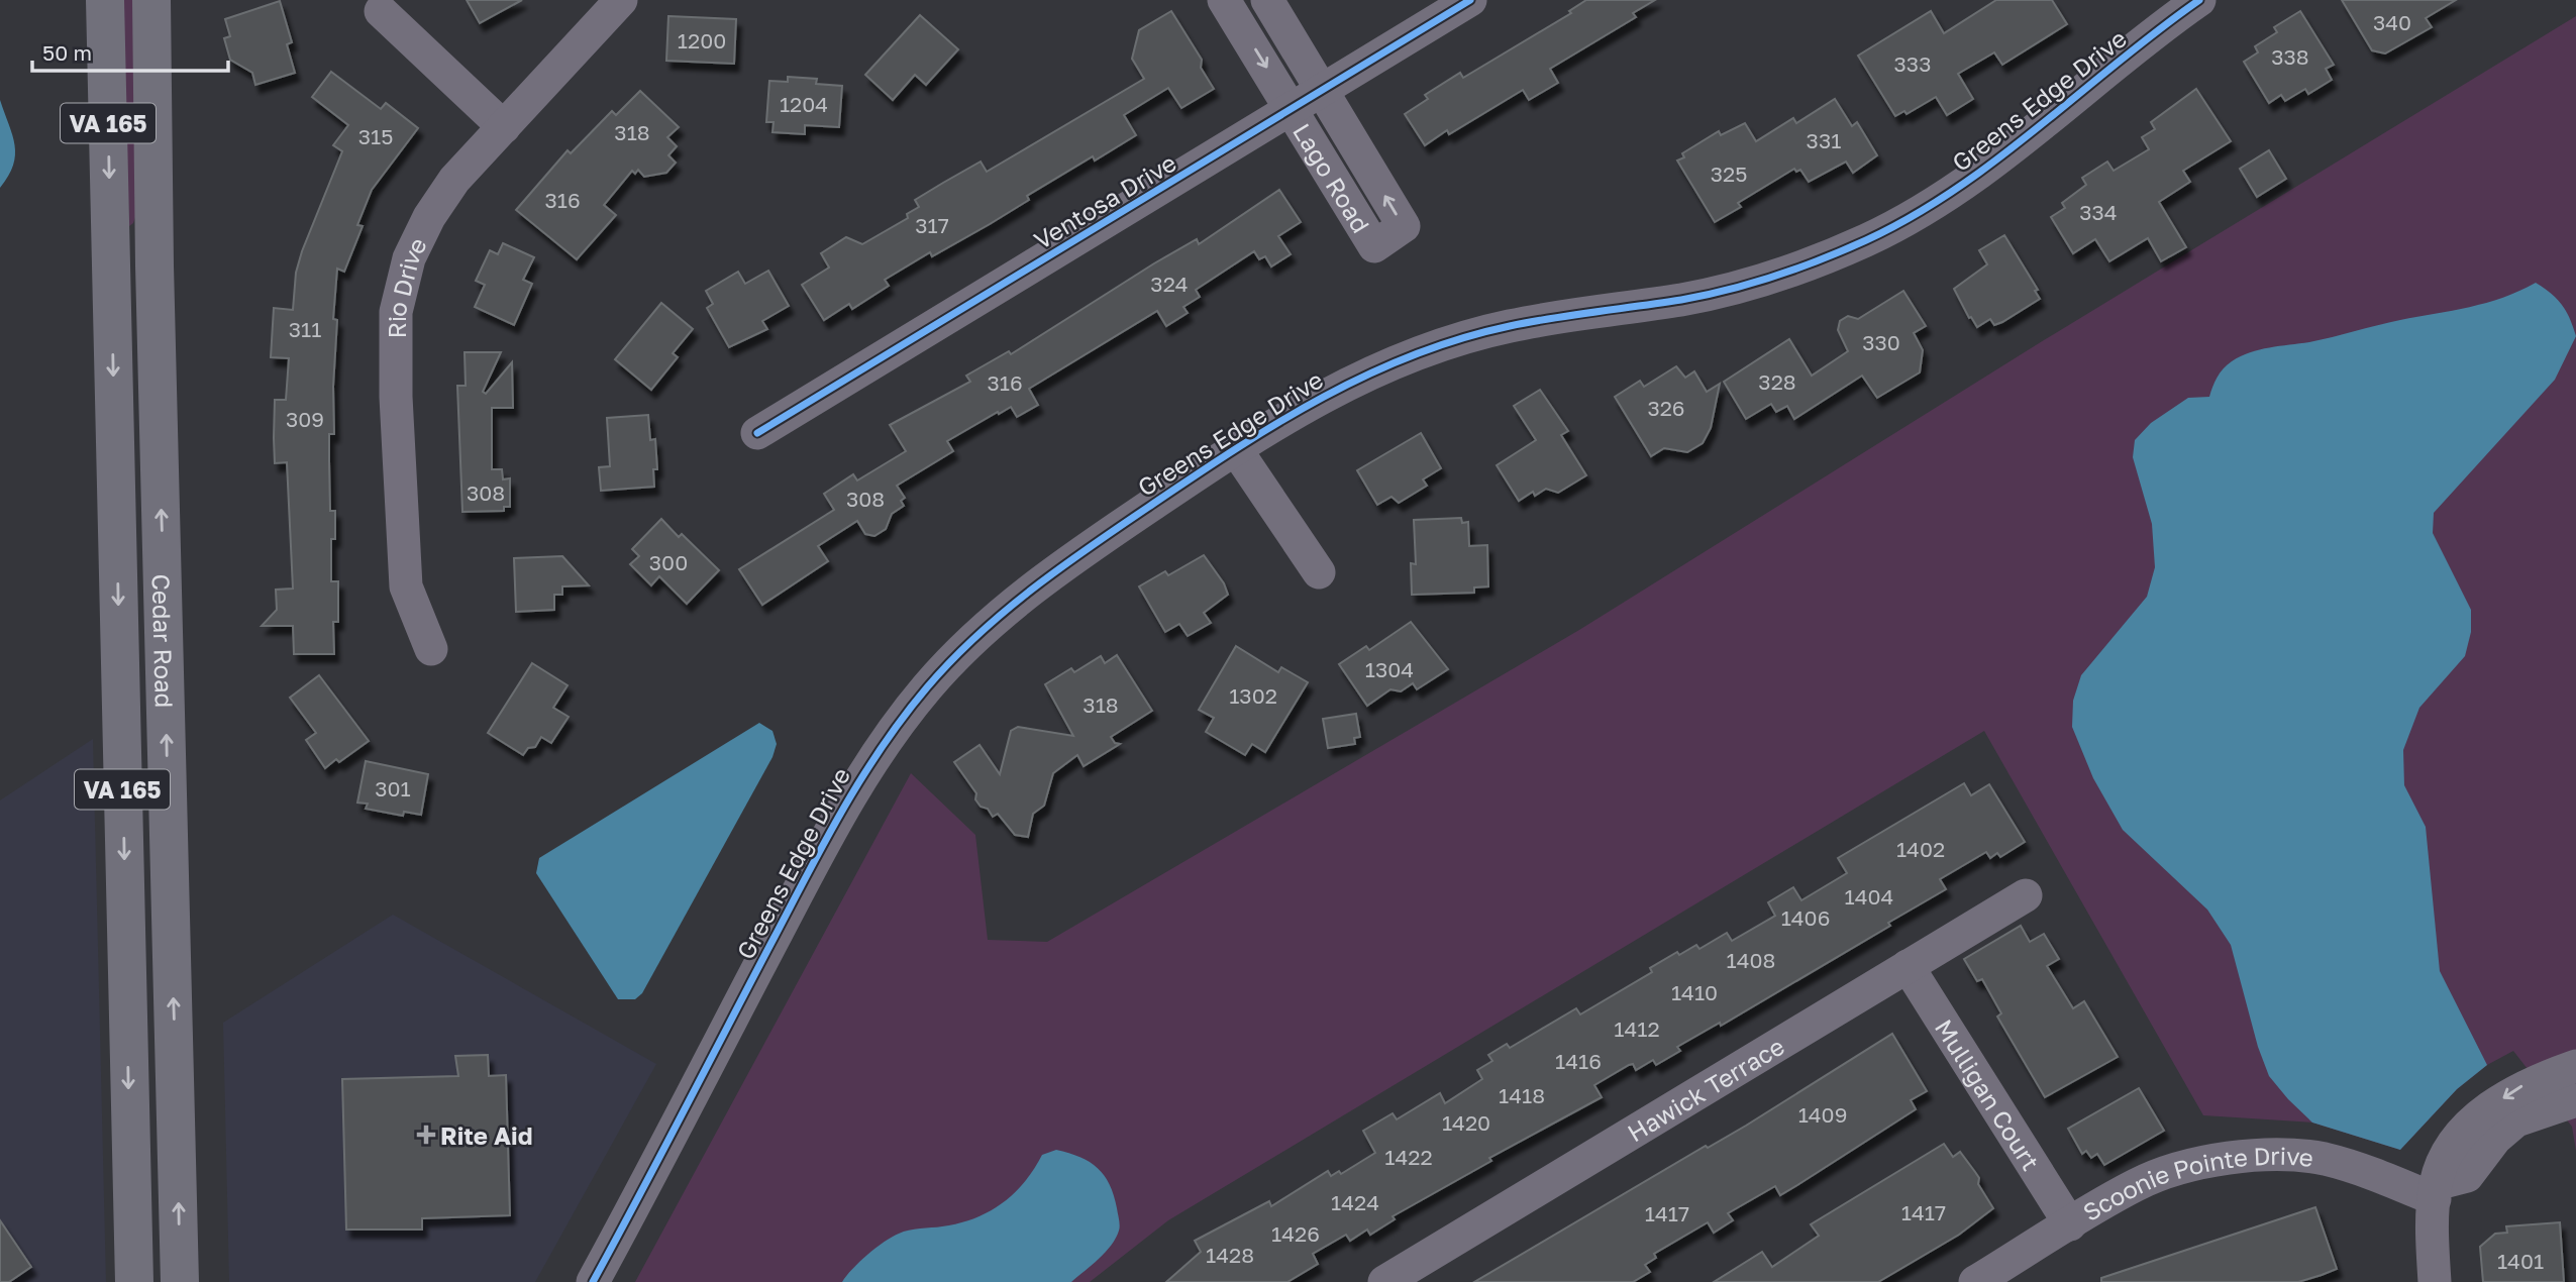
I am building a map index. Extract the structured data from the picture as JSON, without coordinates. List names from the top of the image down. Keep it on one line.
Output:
{"streets":{"main road":["VA 165","Cedar Road"],"street":["Greens Edge Drive","Lago Road","Ventosa Drive","Rio Drive","Hawick Terrace","Mulligan Court","Scoonie Pointe Drive"]},"crossings":[["Lago Road","Ventosa Drive"],["Hawick Terrace","Mulligan Court"],["Mulligan Court","Scoonie Pointe Drive"]],"places":{"health":["Rite Aid"]},"house_numbers":["340","1200","338","333","1204","318","315","331","325","316","334","317","324","311","330","328","316","326","309","308","308","300","1304","1302","318","301","1402","1404","1406","1408","1410","1412","1416","1418","1409","1420","1422","1424","1417","1417","1426","1428","1401"],"scale_bar":"50 m"}
